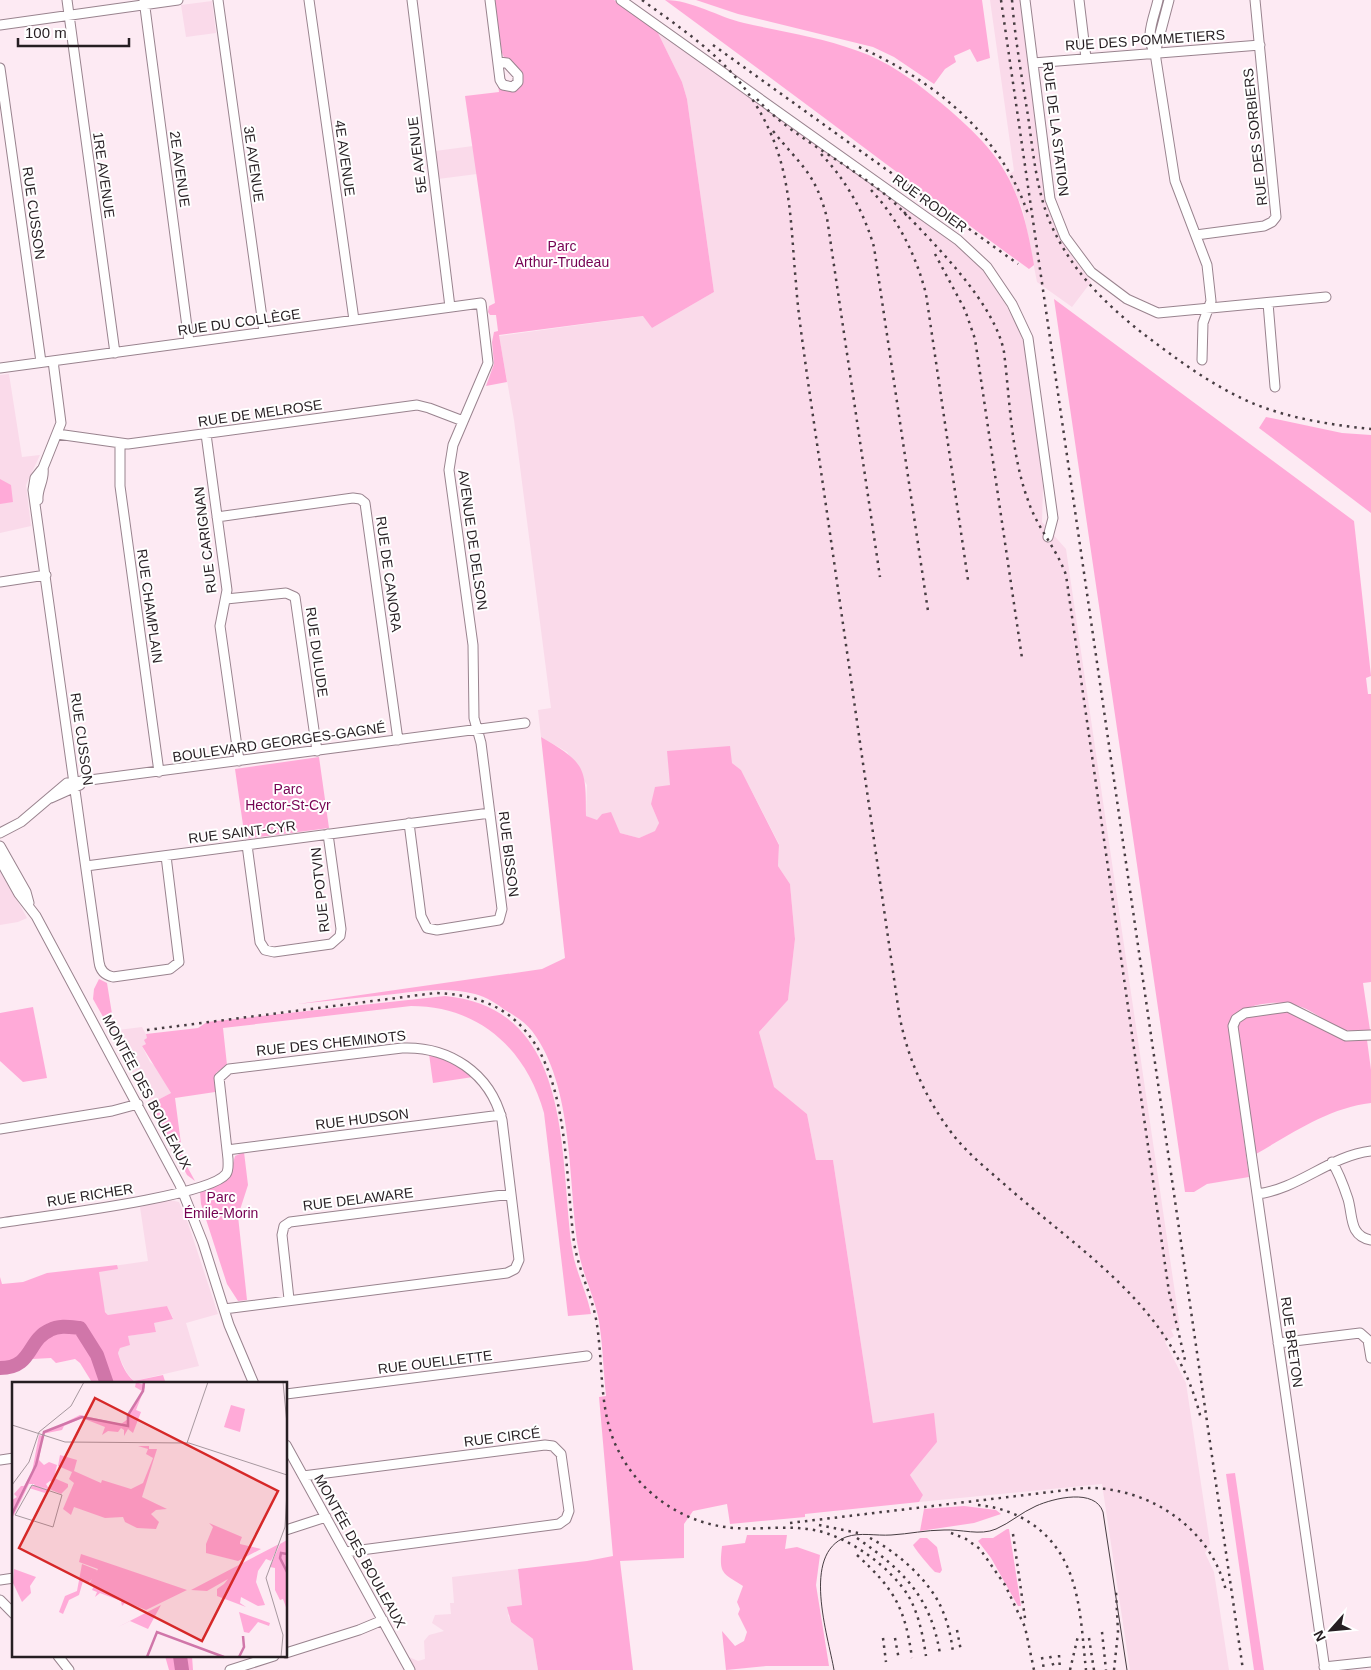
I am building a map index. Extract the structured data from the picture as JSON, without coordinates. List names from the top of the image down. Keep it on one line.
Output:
{"streets":{"street":["RUE DES POMMETIERS","RUE DE LA STATION","RUE DES SORBIERS","5E AVENUE","4E AVENUE","3E AVENUE","2E AVENUE","1RE AVENUE","RUE RODIER","RUE CUSSON","RUE DU COLLÈGE","RUE DE MELROSE","RUE CARIGNAN","AVENUE DE DELSON","RUE DE CANORA","RUE CHAMPLAIN","RUE DULUDE","BOULEVARD GEORGES-GAGNÉ","RUE SAINT-CYR","RUE BISSON","RUE POTVIN","RUE DES CHEMINOTS","MONTÉE DES BOULEAUX","RUE HUDSON","RUE RICHER","RUE DELAWARE","RUE BRETON","RUE OUELLETTE","RUE CIRCÉ"]},"crossings":[["RUE DES POMMETIERS","RUE DE LA STATION"],["RUE DES POMMETIERS","RUE DES SORBIERS"],["5E AVENUE","RUE DU COLLÈGE"],["4E AVENUE","RUE DU COLLÈGE"],["3E AVENUE","RUE DU COLLÈGE"],["2E AVENUE","RUE DU COLLÈGE"],["1RE AVENUE","RUE DU COLLÈGE"],["RUE CUSSON","RUE DU COLLÈGE"],["RUE CUSSON","RUE DE MELROSE"],["RUE CUSSON","BOULEVARD GEORGES-GAGNÉ"],["RUE CUSSON","RUE SAINT-CYR"],["RUE DU COLLÈGE","AVENUE DE DELSON"],["RUE DE MELROSE","RUE CARIGNAN"],["RUE DE MELROSE","AVENUE DE DELSON"],["RUE DE MELROSE","RUE CHAMPLAIN"],["RUE CARIGNAN","RUE DE CANORA"],["RUE CARIGNAN","RUE DULUDE"],["RUE CARIGNAN","BOULEVARD GEORGES-GAGNÉ"],["AVENUE DE DELSON","BOULEVARD GEORGES-GAGNÉ"],["AVENUE DE DELSON","RUE BISSON"],["RUE DE CANORA","BOULEVARD GEORGES-GAGNÉ"],["RUE CHAMPLAIN","BOULEVARD GEORGES-GAGNÉ"],["RUE DULUDE","BOULEVARD GEORGES-GAGNÉ"],["BOULEVARD GEORGES-GAGNÉ","RUE BISSON"],["RUE SAINT-CYR","RUE BISSON"],["RUE SAINT-CYR","RUE POTVIN"],["RUE DES CHEMINOTS","MONTÉE DES BOULEAUX"],["RUE DES CHEMINOTS","RUE HUDSON"],["RUE DES CHEMINOTS","RUE RICHER"],["RUE DES CHEMINOTS","RUE DELAWARE"],["MONTÉE DES BOULEAUX","RUE RICHER"],["MONTÉE DES BOULEAUX","RUE CIRCÉ"]],"parks":["Parc Arthur-Trudeau","Parc Hector-St-Cyr","Parc Émile-Morin"],"scale_bar":"100 m","north":"bottom left"}
